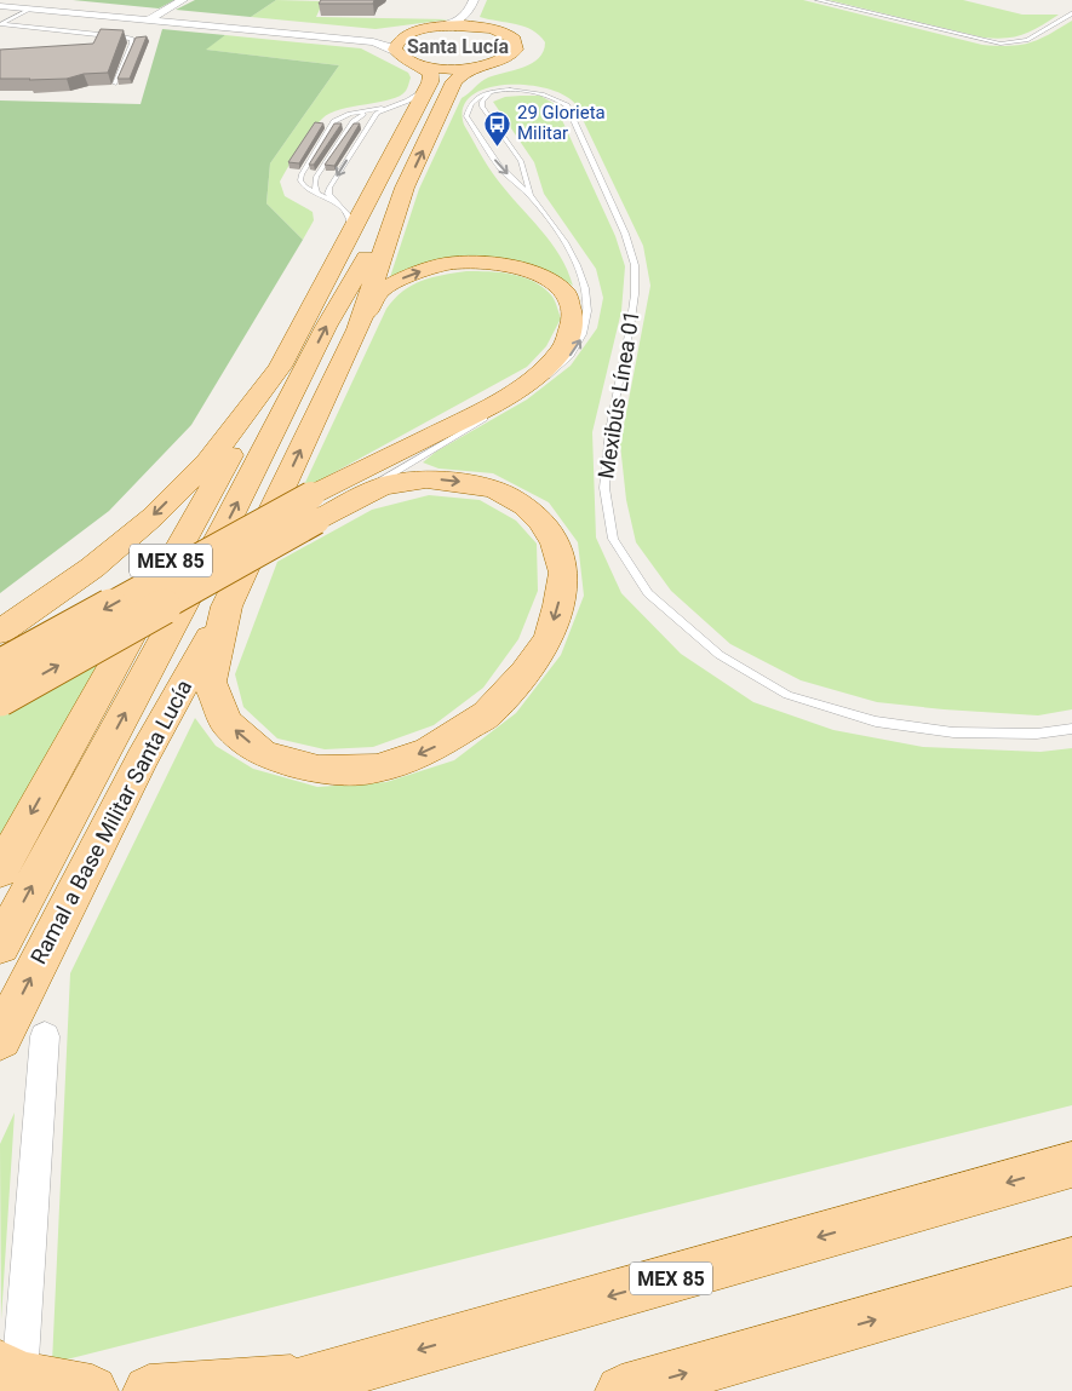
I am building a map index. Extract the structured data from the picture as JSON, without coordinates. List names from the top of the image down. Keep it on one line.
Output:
{"streets":{"main road":["MEX 85","Ramal a Base Militar Santa Lucía"],"lane":["Mexibús Línea 01"]},"districts":["Santa Lucía"],"places":{"bus stop":["29 Glorieta Militar"]}}
